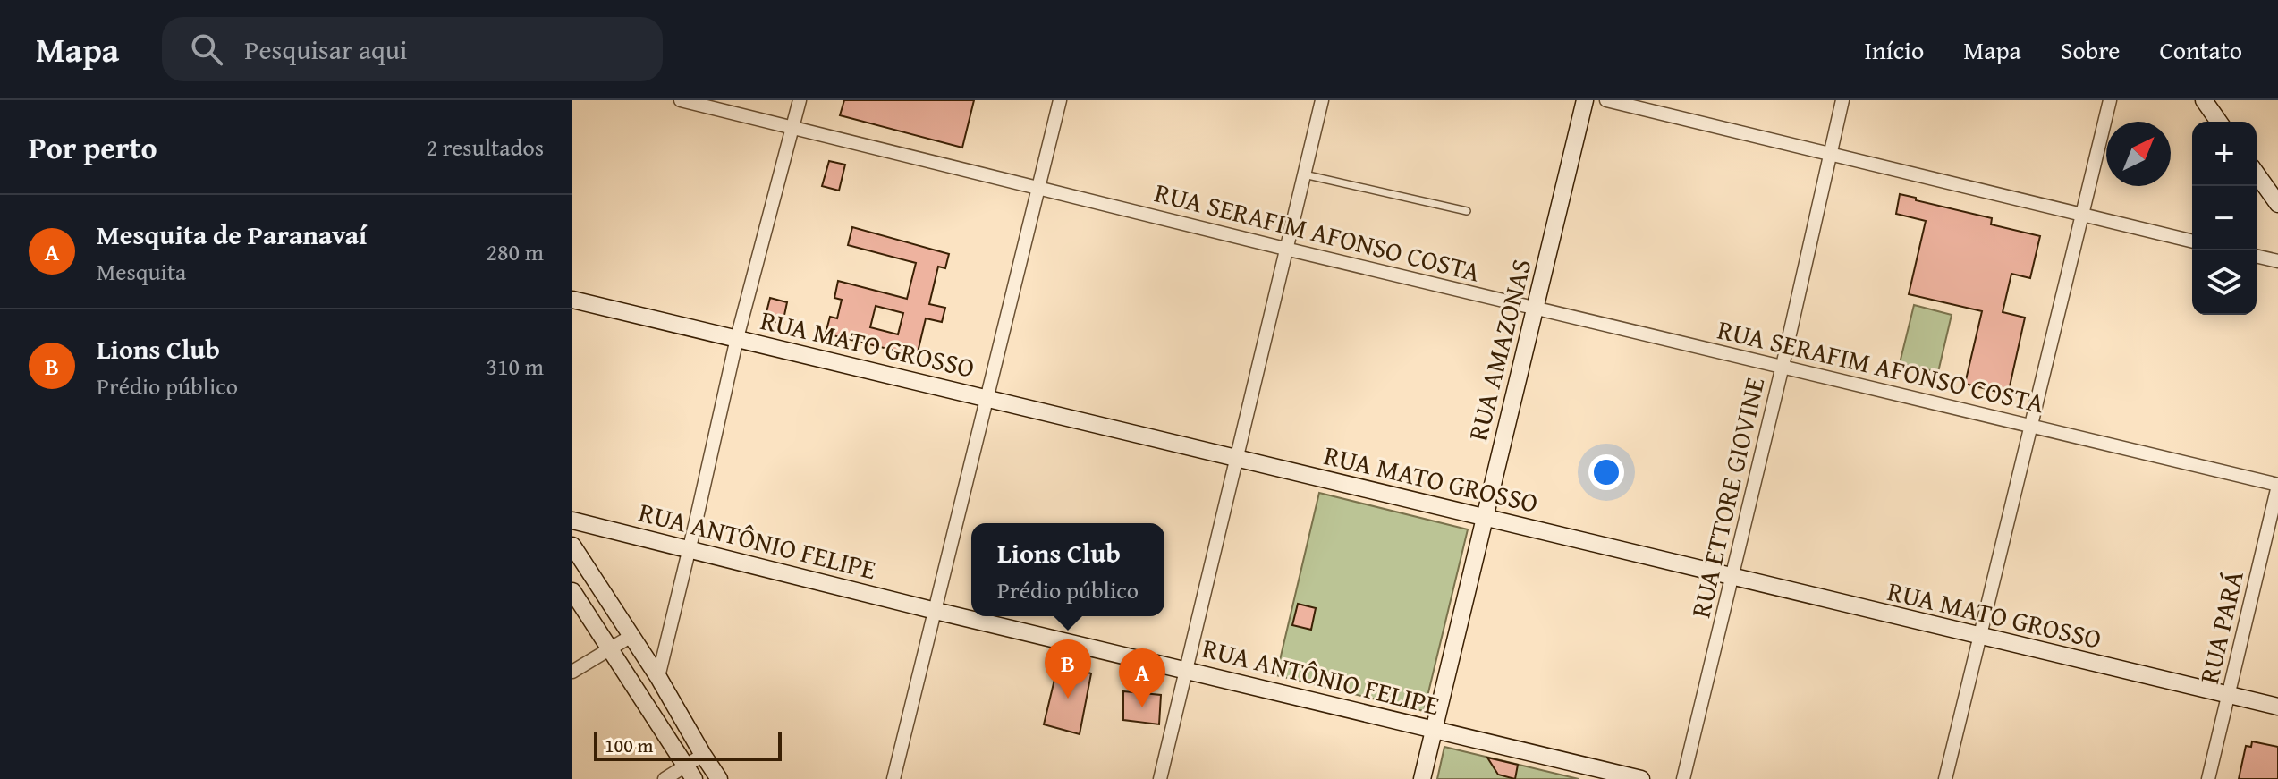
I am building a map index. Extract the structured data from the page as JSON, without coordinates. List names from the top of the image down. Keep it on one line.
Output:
{"streets":{"street":["RUA SERAFIM AFONSO COSTA","RUA MATO GROSSO","RUA AMAZONAS","RUA ETTORE GIOVINE","RUA ANTÔNIO FELIPE","RUA PARÁ"]},"crossings":[["RUA SERAFIM AFONSO COSTA","RUA AMAZONAS"],["RUA SERAFIM AFONSO COSTA","RUA ETTORE GIOVINE"],["RUA SERAFIM AFONSO COSTA","RUA PARÁ"],["RUA MATO GROSSO","RUA AMAZONAS"],["RUA MATO GROSSO","RUA ETTORE GIOVINE"],["RUA MATO GROSSO","RUA PARÁ"],["RUA AMAZONAS","RUA ANTÔNIO FELIPE"]],"scale_bar":"100 m","north":"top right","page":{"header":"Mapa","search":"Pesquisar aqui","nav":["Início","Mapa","Sobre","Contato"],"heading":["Por perto","2 resultados"],"map_buttons":["+","−"],"list":[{"mark":"A","name":"Mesquita de Paranavaí","note":"Mesquita","value":"280 m"},{"mark":"B","name":"Lions Club","note":"Prédio público","value":"310 m"}],"popup":["Lions Club","Prédio público"],"pins":["B","A"],"scale":"100 m"}}
